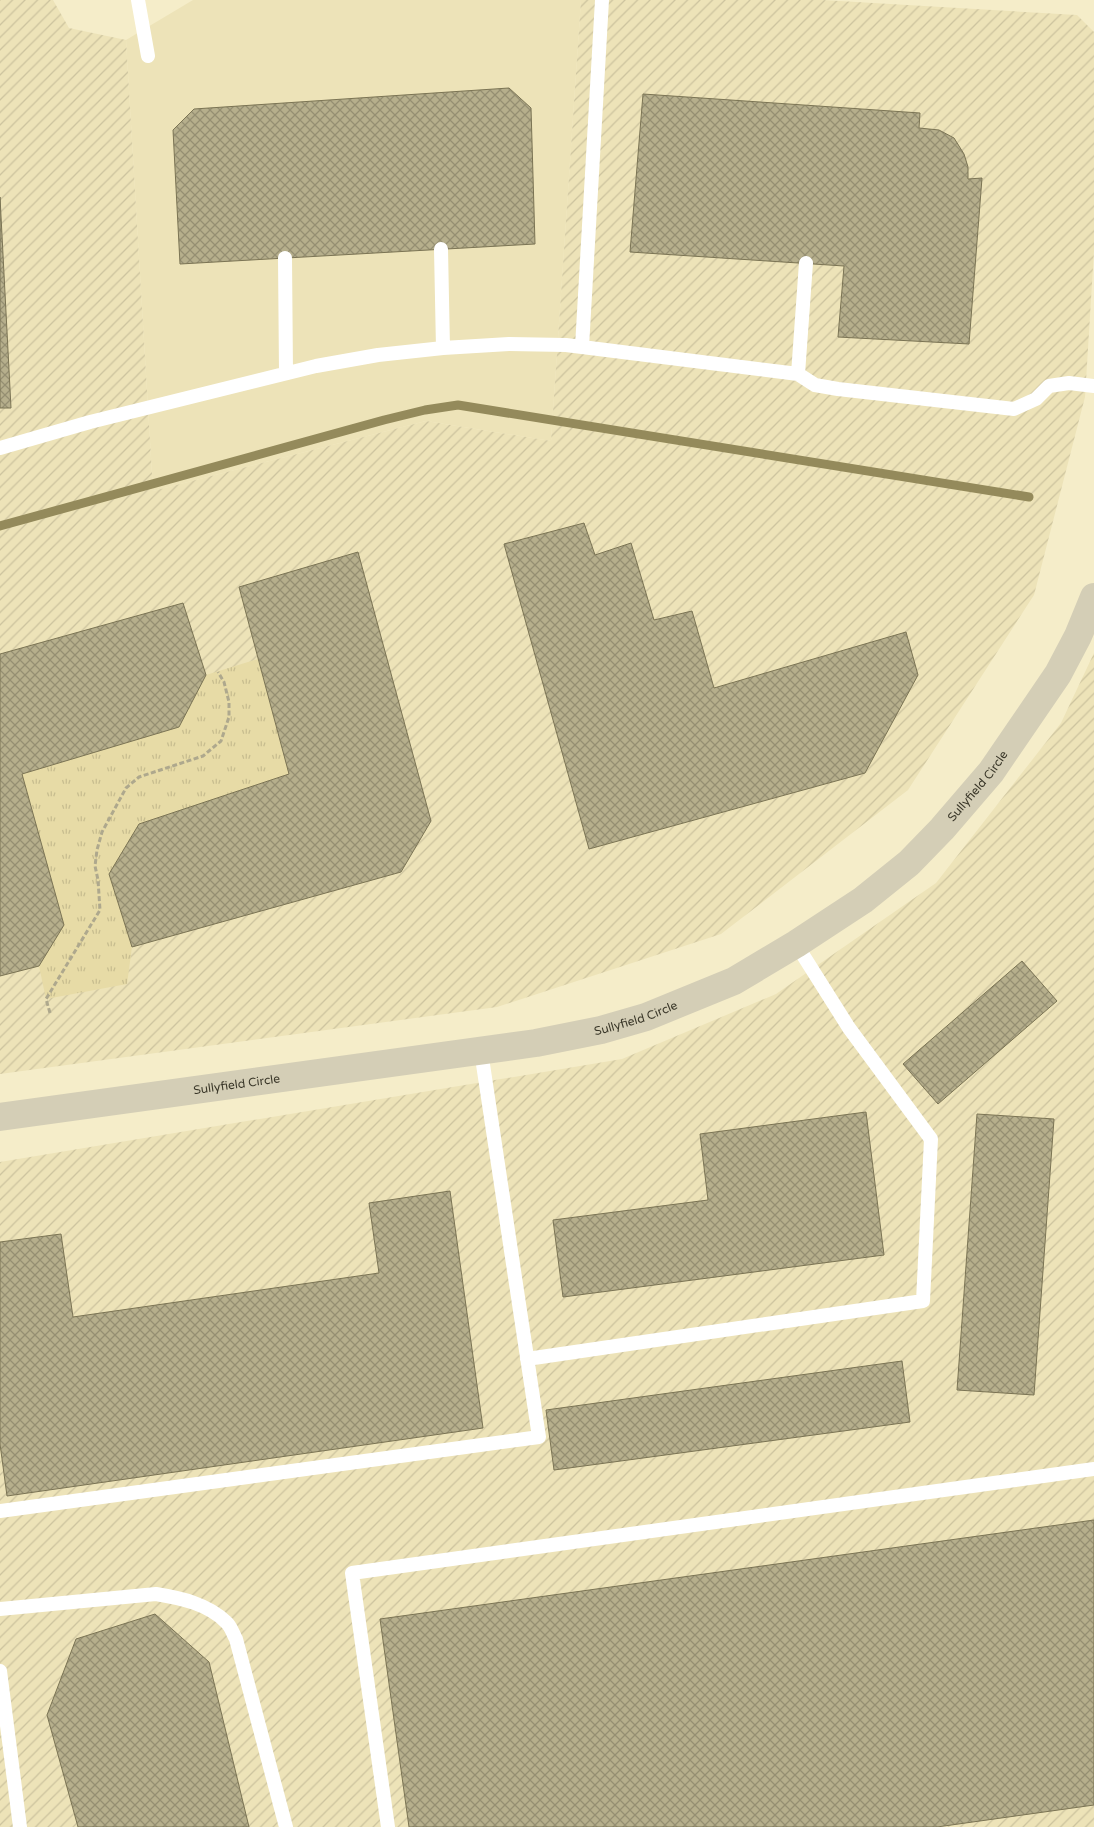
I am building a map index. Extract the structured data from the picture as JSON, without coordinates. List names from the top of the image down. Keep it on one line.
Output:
{"streets":{"street":["Sullyfield Circle"]}}
